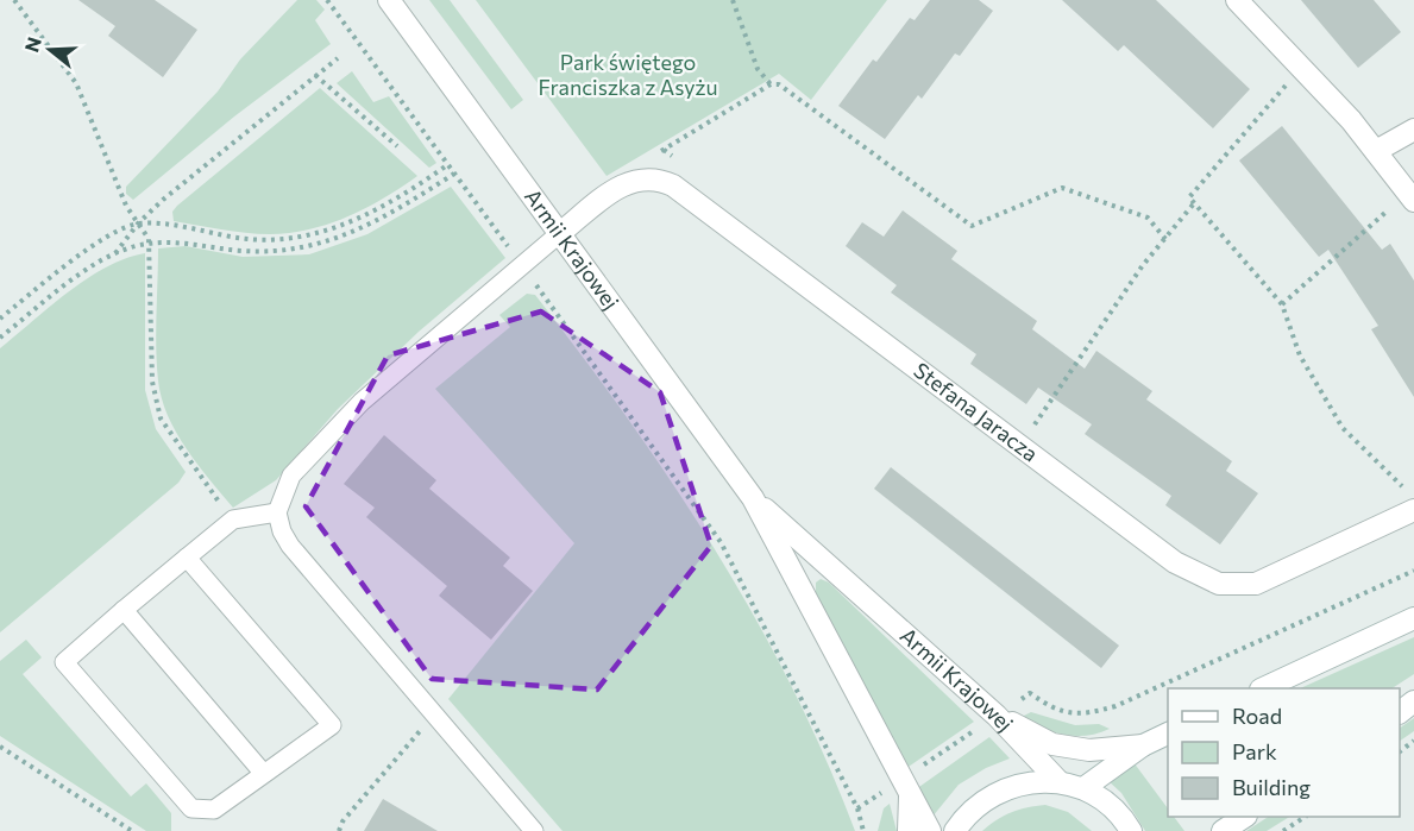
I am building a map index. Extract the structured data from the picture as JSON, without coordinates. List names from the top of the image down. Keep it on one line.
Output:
{"streets":{"street":["Armii Krajowej","Stefana Jaracza"]},"crossings":[["Armii Krajowej","Stefana Jaracza"]],"parks":["Park świętego Franciszka z Asyżu"],"legend":["Road","Park","Building"],"north":"left"}
